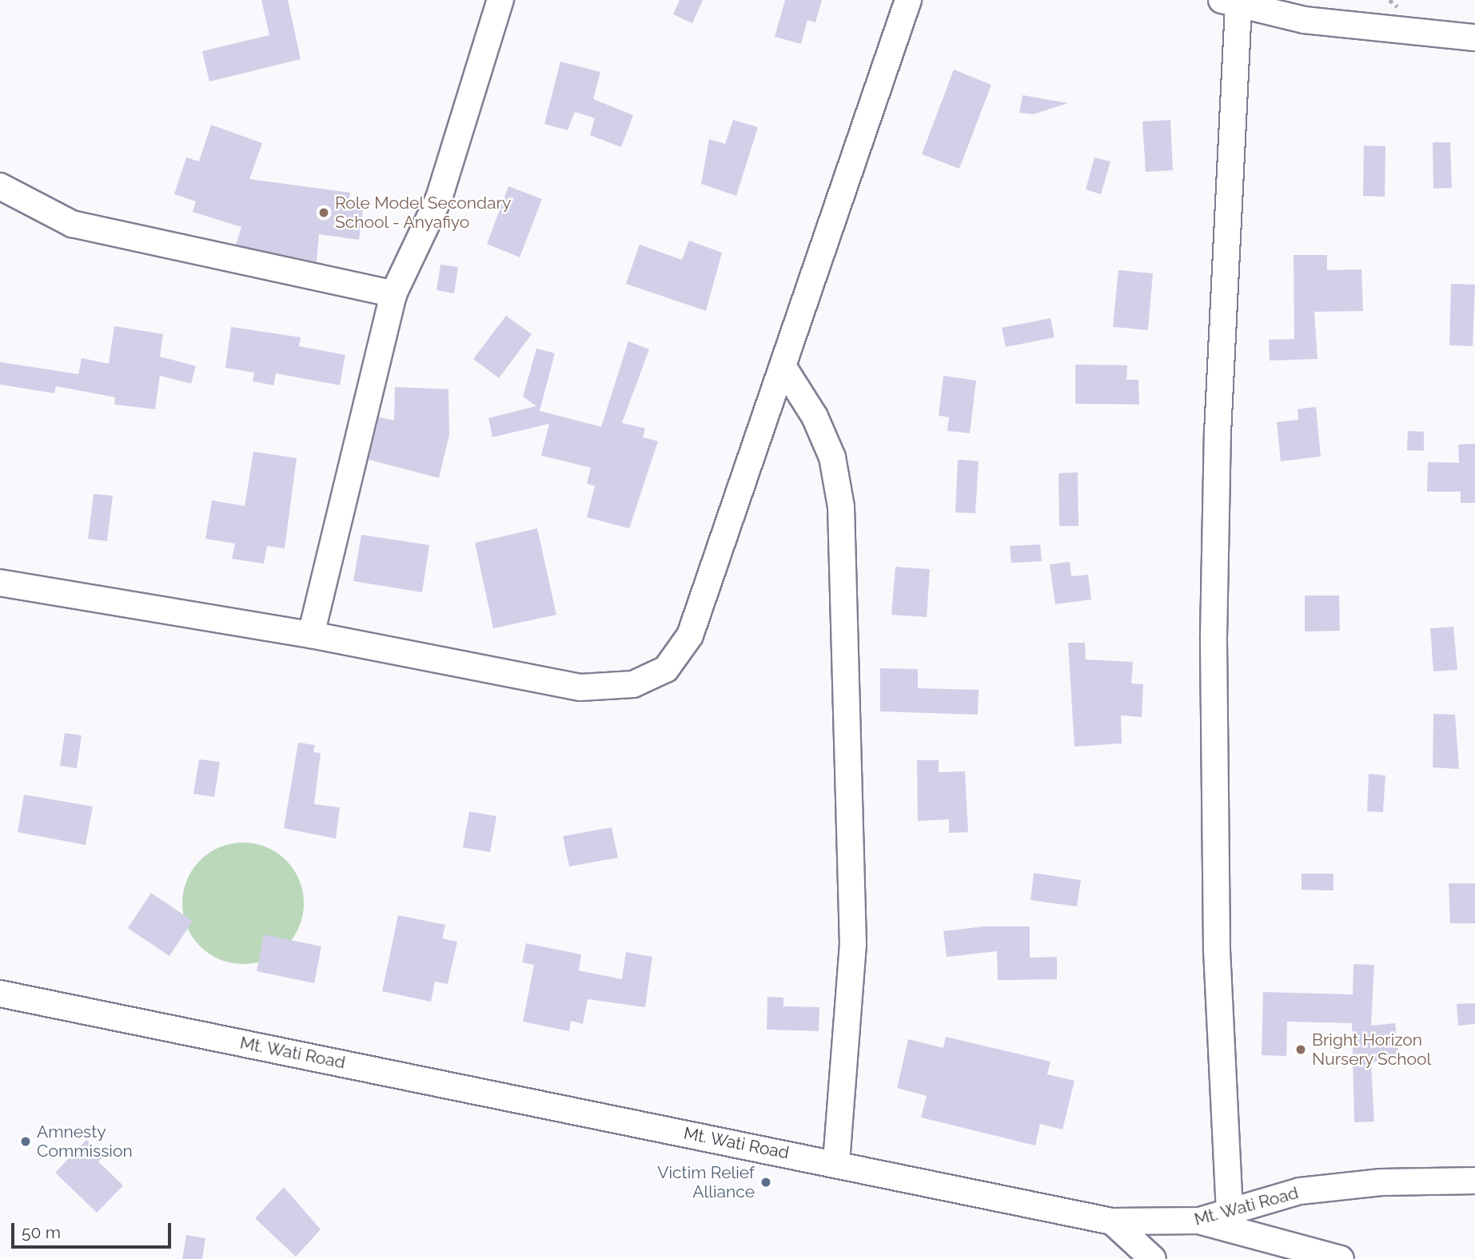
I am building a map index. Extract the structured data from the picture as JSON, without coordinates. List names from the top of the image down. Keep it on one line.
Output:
{"streets":{"street":["Mt. Wati Road"]},"places":["Role Model Secondary School - Anyafiyo","Bright Horizon Nursery School","Amnesty Commission","Victim Relief Alliance"],"scale_bar":"50 m"}
